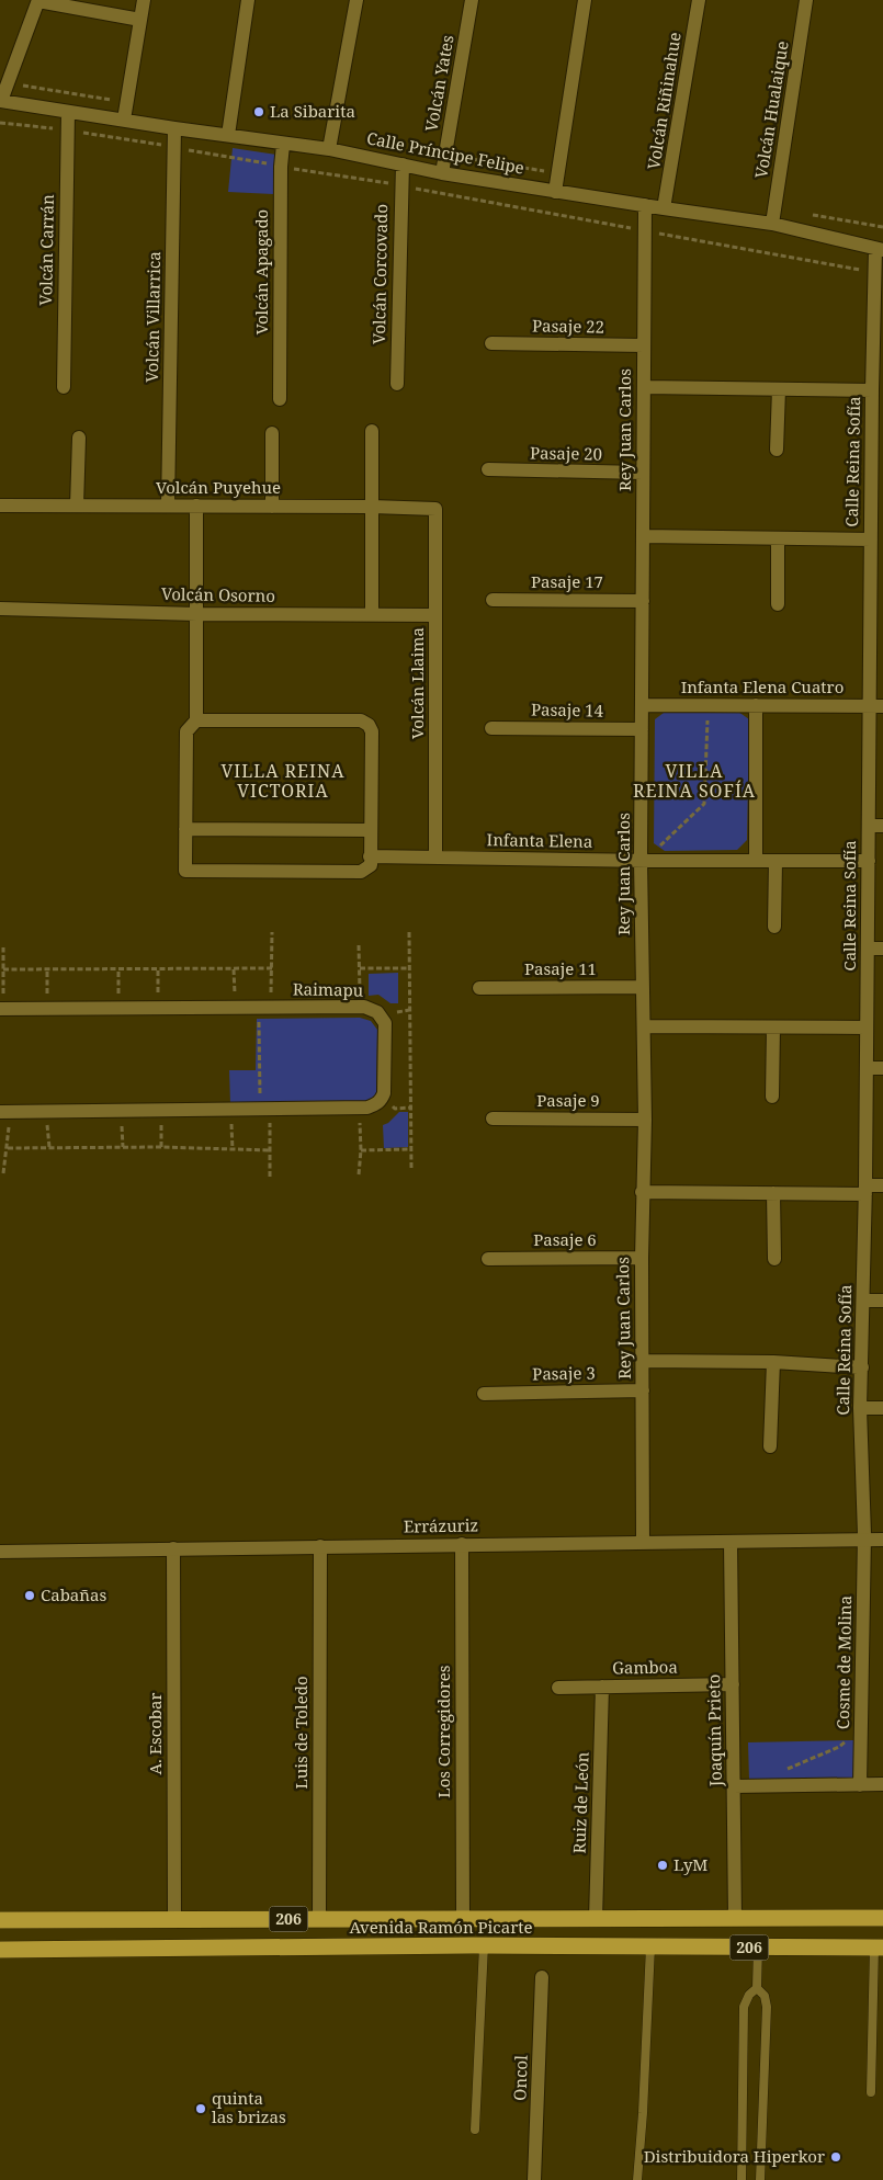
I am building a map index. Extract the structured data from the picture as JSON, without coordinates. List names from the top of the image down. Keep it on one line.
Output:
{"streets":{"highway":["206","Avenida Ramón Picarte"],"street":["Volcán Yates","Volcán Riñinahue","Volcán Hualaique","Calle Príncipe Felipe","Volcán Carrán","Volcán Apagado","Volcán Corcovado","Volcán Villarrica","Pasaje 22","Rey Juan Carlos","Pasaje 20","Calle Reina Sofía","Volcán Puyehue","Pasaje 17","Volcán Osorno","Volcán Llaima","Infanta Elena Cuatro","Pasaje 14","Infanta Elena","Pasaje 11","Raimapu","Pasaje 9","Pasaje 6","Pasaje 3","Errázuriz","Cosme de Molina","Gamboa","Joaquín Prieto","Los Corregidores","Luis de Toledo","A. Escobar","Ruiz de León","Oncol"]},"crossings":[["Volcán Yates","Calle Príncipe Felipe"],["Volcán Riñinahue","Calle Príncipe Felipe"],["Volcán Hualaique","Calle Príncipe Felipe"],["Calle Príncipe Felipe","Volcán Carrán"],["Calle Príncipe Felipe","Volcán Apagado"],["Calle Príncipe Felipe","Volcán Corcovado"],["Calle Príncipe Felipe","Volcán Villarrica"],["Calle Príncipe Felipe","Rey Juan Carlos"],["Calle Príncipe Felipe","Calle Reina Sofía"],["Volcán Villarrica","Volcán Puyehue"],["Pasaje 22","Rey Juan Carlos"],["Rey Juan Carlos","Pasaje 20"],["Rey Juan Carlos","Pasaje 17"],["Rey Juan Carlos","Infanta Elena Cuatro"],["Rey Juan Carlos","Pasaje 14"],["Rey Juan Carlos","Infanta Elena"],["Rey Juan Carlos","Pasaje 11"],["Rey Juan Carlos","Pasaje 9"],["Rey Juan Carlos","Pasaje 6"],["Rey Juan Carlos","Pasaje 3"],["Rey Juan Carlos","Errázuriz"],["Calle Reina Sofía","Infanta Elena Cuatro"],["Calle Reina Sofía","Infanta Elena"],["Calle Reina Sofía","Errázuriz"],["Calle Reina Sofía","Cosme de Molina"],["Volcán Puyehue","Volcán Llaima"],["Volcán Osorno","Volcán Llaima"],["Volcán Llaima","Infanta Elena"],["Errázuriz","Cosme de Molina"],["Errázuriz","Joaquín Prieto"],["Errázuriz","Los Corregidores"],["Errázuriz","Luis de Toledo"],["Errázuriz","A. Escobar"],["Gamboa","Joaquín Prieto"],["Gamboa","Ruiz de León"],["Joaquín Prieto","Avenida Ramón Picarte"],["Los Corregidores","Avenida Ramón Picarte"],["Luis de Toledo","Avenida Ramón Picarte"],["A. Escobar","Avenida Ramón Picarte"],["Ruiz de León","Avenida Ramón Picarte"]],"districts":["VILLA REINA VICTORIA","VILLA REINA SOFÍA"],"places":["La Sibarita","Cabañas","LyM","quinta las brizas","Distribuidora Hiperkor"]}
